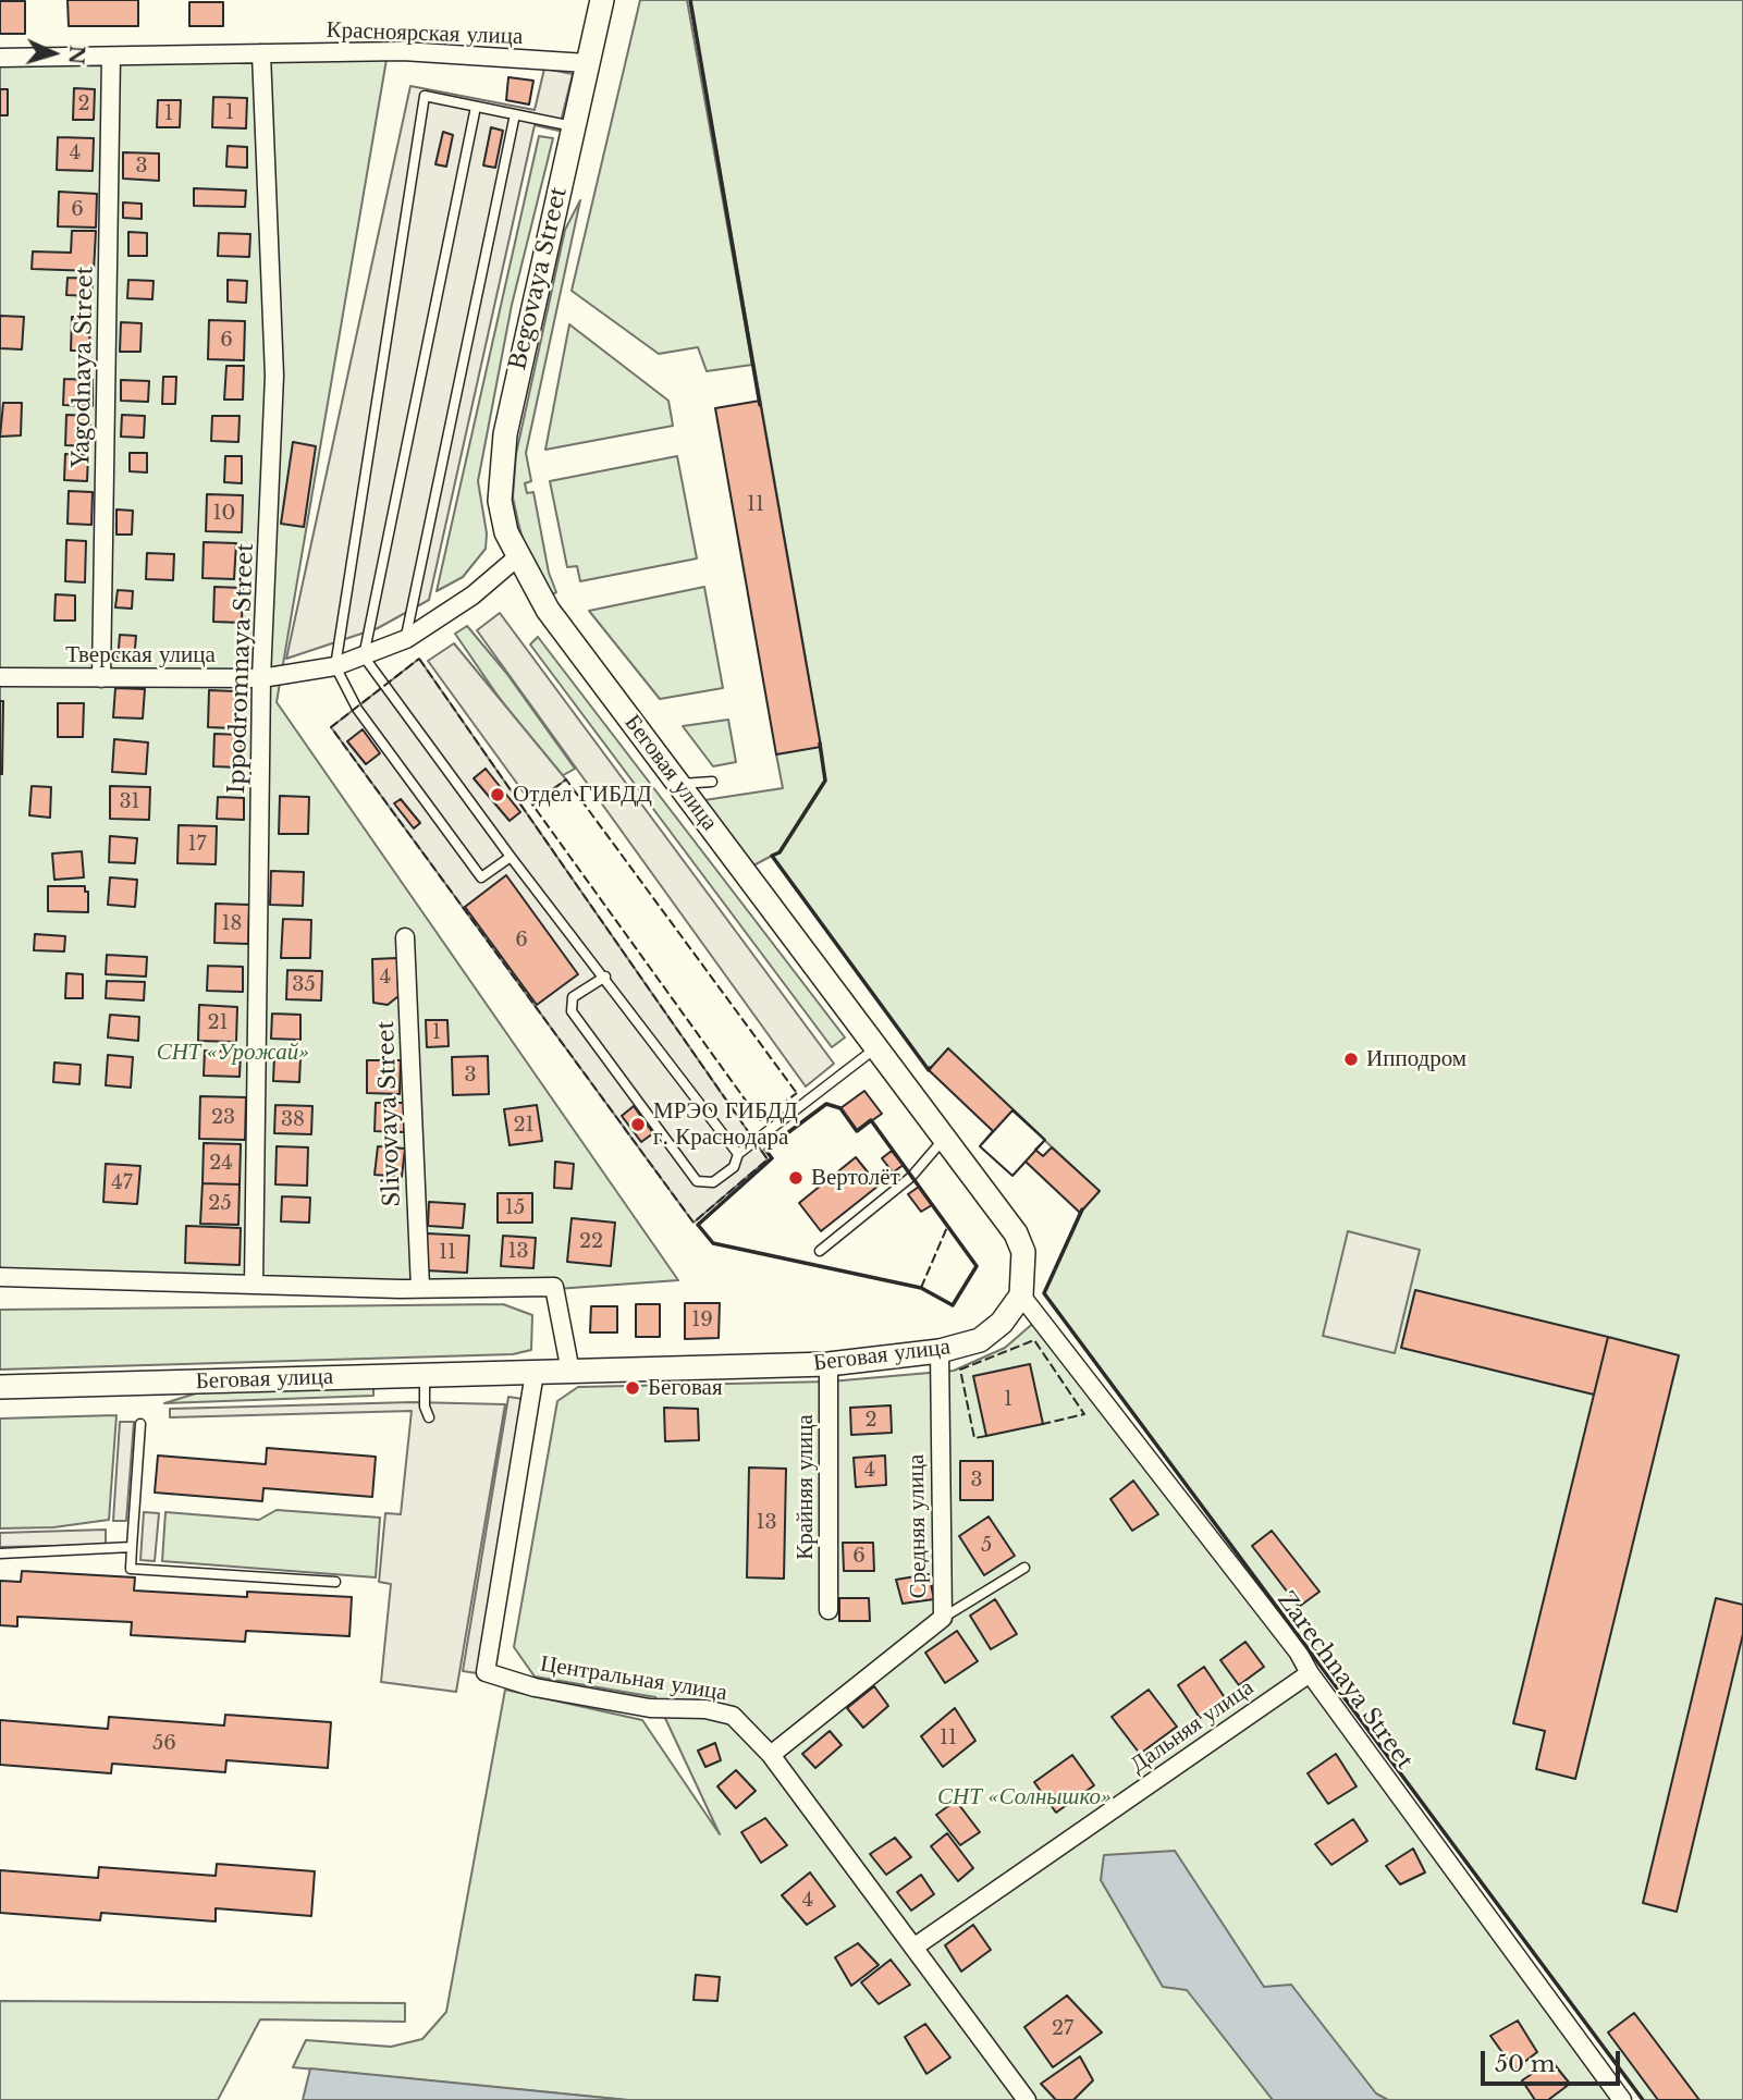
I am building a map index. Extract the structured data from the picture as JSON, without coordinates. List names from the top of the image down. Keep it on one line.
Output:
{"streets":{"street":["Красноярская улица","Begovaya Street","Yagodnaya Street","Тверская улица","Ippodromnaya Street","Беговая улица","Slivovaya Street","Крайняя улица","Средняя улица","Центральная улица","Zarechnaya Street","Дальняя улица"]},"crossings":[["Красноярская улица","Begovaya Street"],["Красноярская улица","Yagodnaya Street"],["Красноярская улица","Ippodromnaya Street"],["Begovaya Street","Тверская улица"],["Begovaya Street","Беговая улица"],["Yagodnaya Street","Тверская улица"],["Тверская улица","Ippodromnaya Street"],["Тверская улица","Беговая улица"],["Беговая улица","Крайняя улица"],["Беговая улица","Средняя улица"],["Беговая улица","Центральная улица"],["Беговая улица","Zarechnaya Street"],["Средняя улица","Центральная улица"],["Центральная улица","Дальняя улица"],["Zarechnaya Street","Дальняя улица"]],"parks":["СНТ «Урожай»","СНТ «Солнышко»"],"places":["Отдел ГИБДД","Ипподром","МРЭО ГИБДД г. Краснодара","Вертолёт","Беговая"],"house_numbers":["2","1","1","4","3","6","6","11","10","31","17","18","6","4","35","21","1","3","23","38","21","24","47","25","15","22","13","11","19","1","2","4","3","13","5","6","11","56","4","27"],"scale_bar":"50 m","north":"right"}
